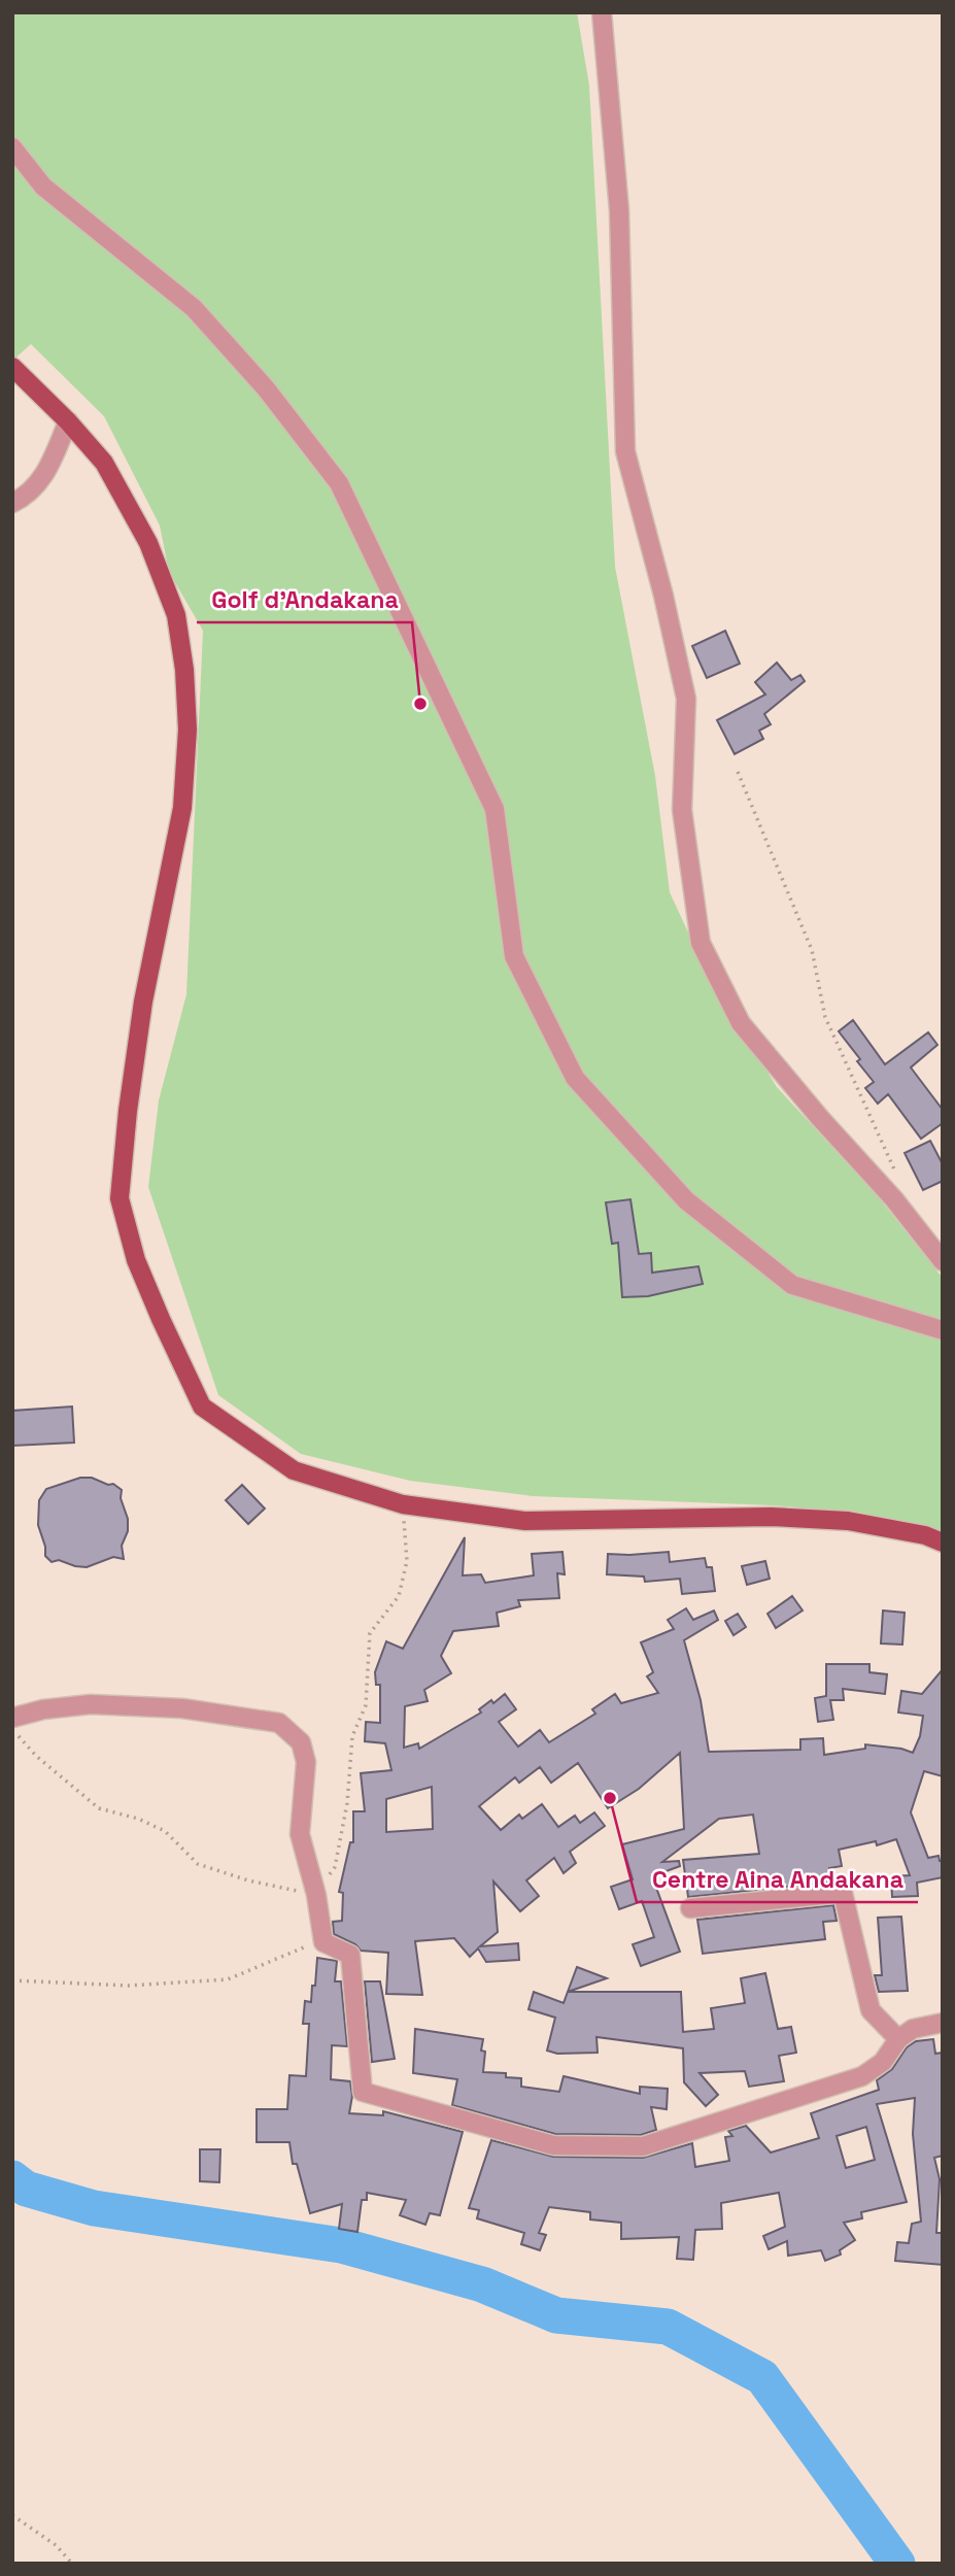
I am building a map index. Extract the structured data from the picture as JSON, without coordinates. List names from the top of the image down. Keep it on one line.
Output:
{"places":["Golf d'Andakana","Centre Aina Andakana"]}
